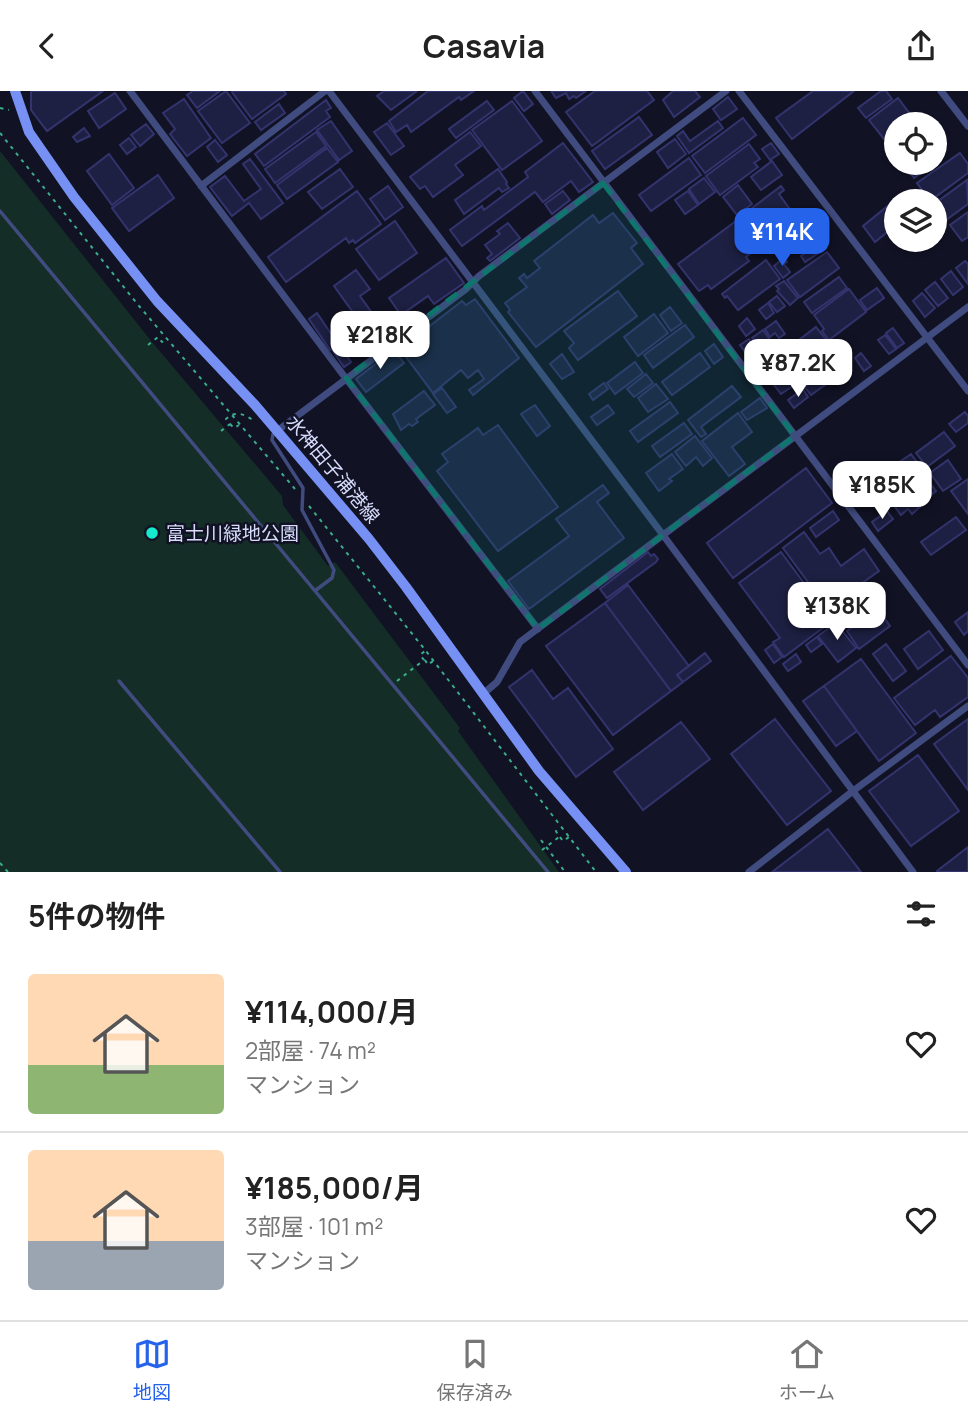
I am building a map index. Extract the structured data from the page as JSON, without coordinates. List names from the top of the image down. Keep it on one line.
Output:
{"streets":{"main road":["水神田子浦港線"]},"places":["富士川緑地公園"],"page":{"header":"Casavia","price":["¥114K","¥218K","¥87.2K","¥185K","¥138K"],"heading":"5件の物件","list":[{"name":"¥114,000/月","note":"2部屋 · 74 m² · マンション"},{"name":"¥185,000/月","note":"3部屋 · 101 m² · マンション"}],"tabs":["地図","保存済み","ホーム"]}}
